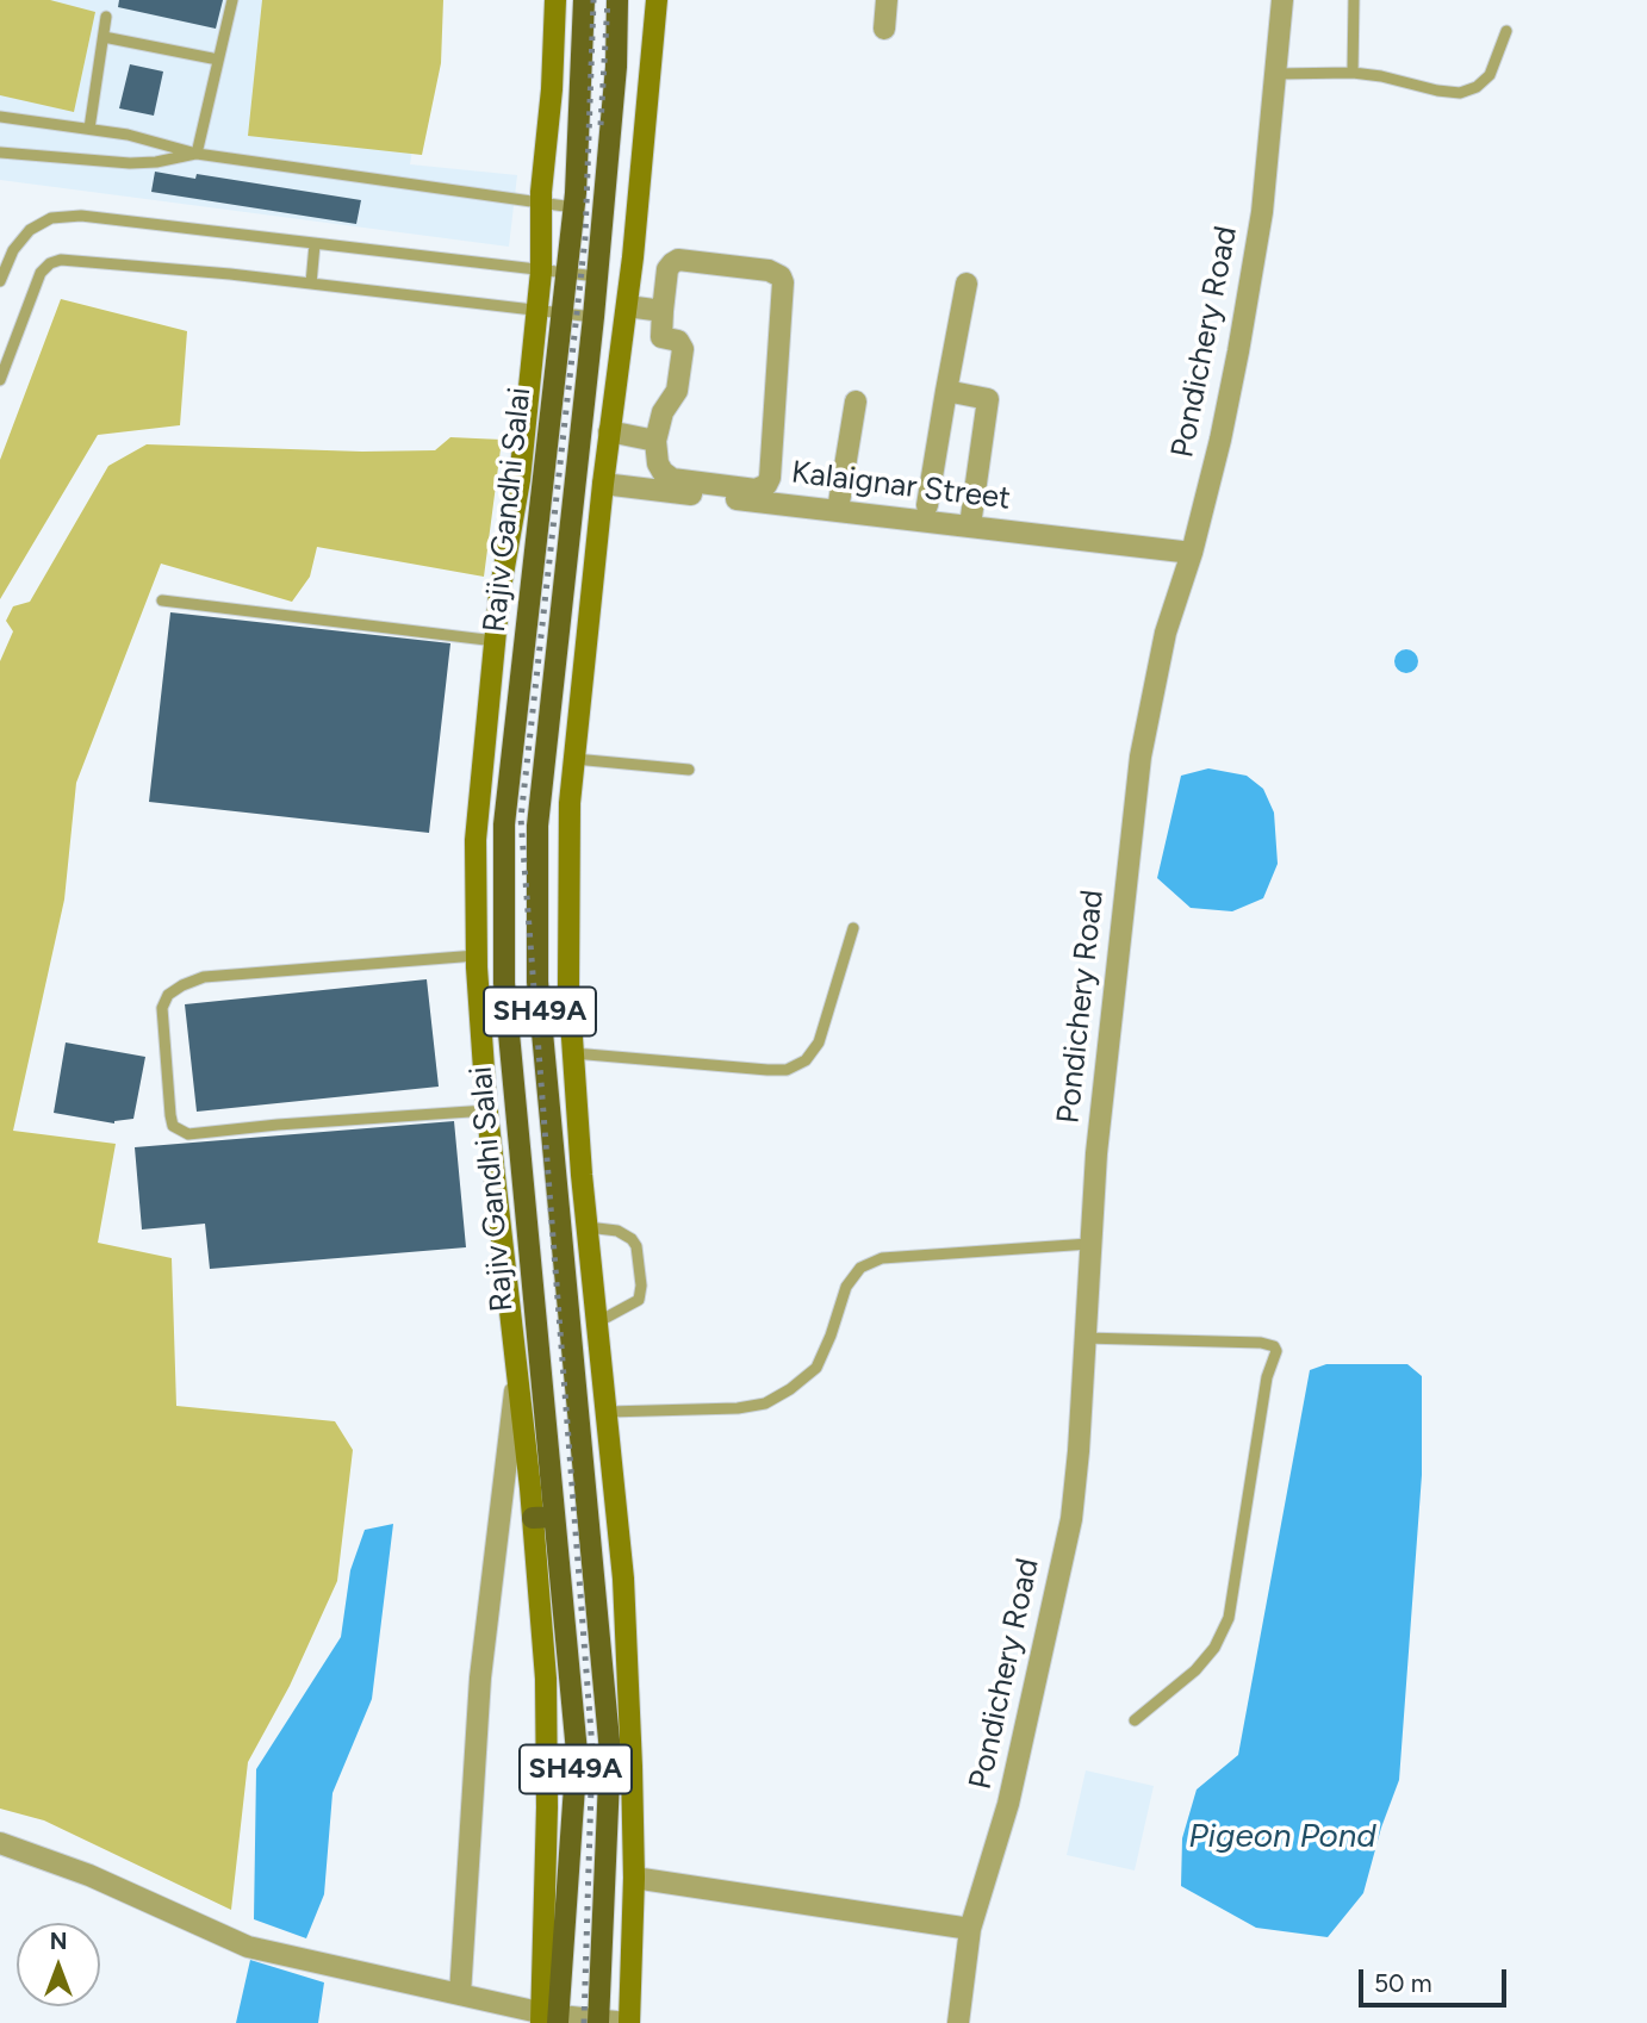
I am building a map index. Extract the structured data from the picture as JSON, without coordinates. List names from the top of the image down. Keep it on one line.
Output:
{"streets":{"main road":["Rajiv Gandhi Salai","SH49A"],"street":["Pondichery Road","Kalaignar Street"]},"crossings":[["Pondichery Road","Kalaignar Street"]],"water":["Pigeon Pond"],"scale_bar":"50 m","north":"top"}
